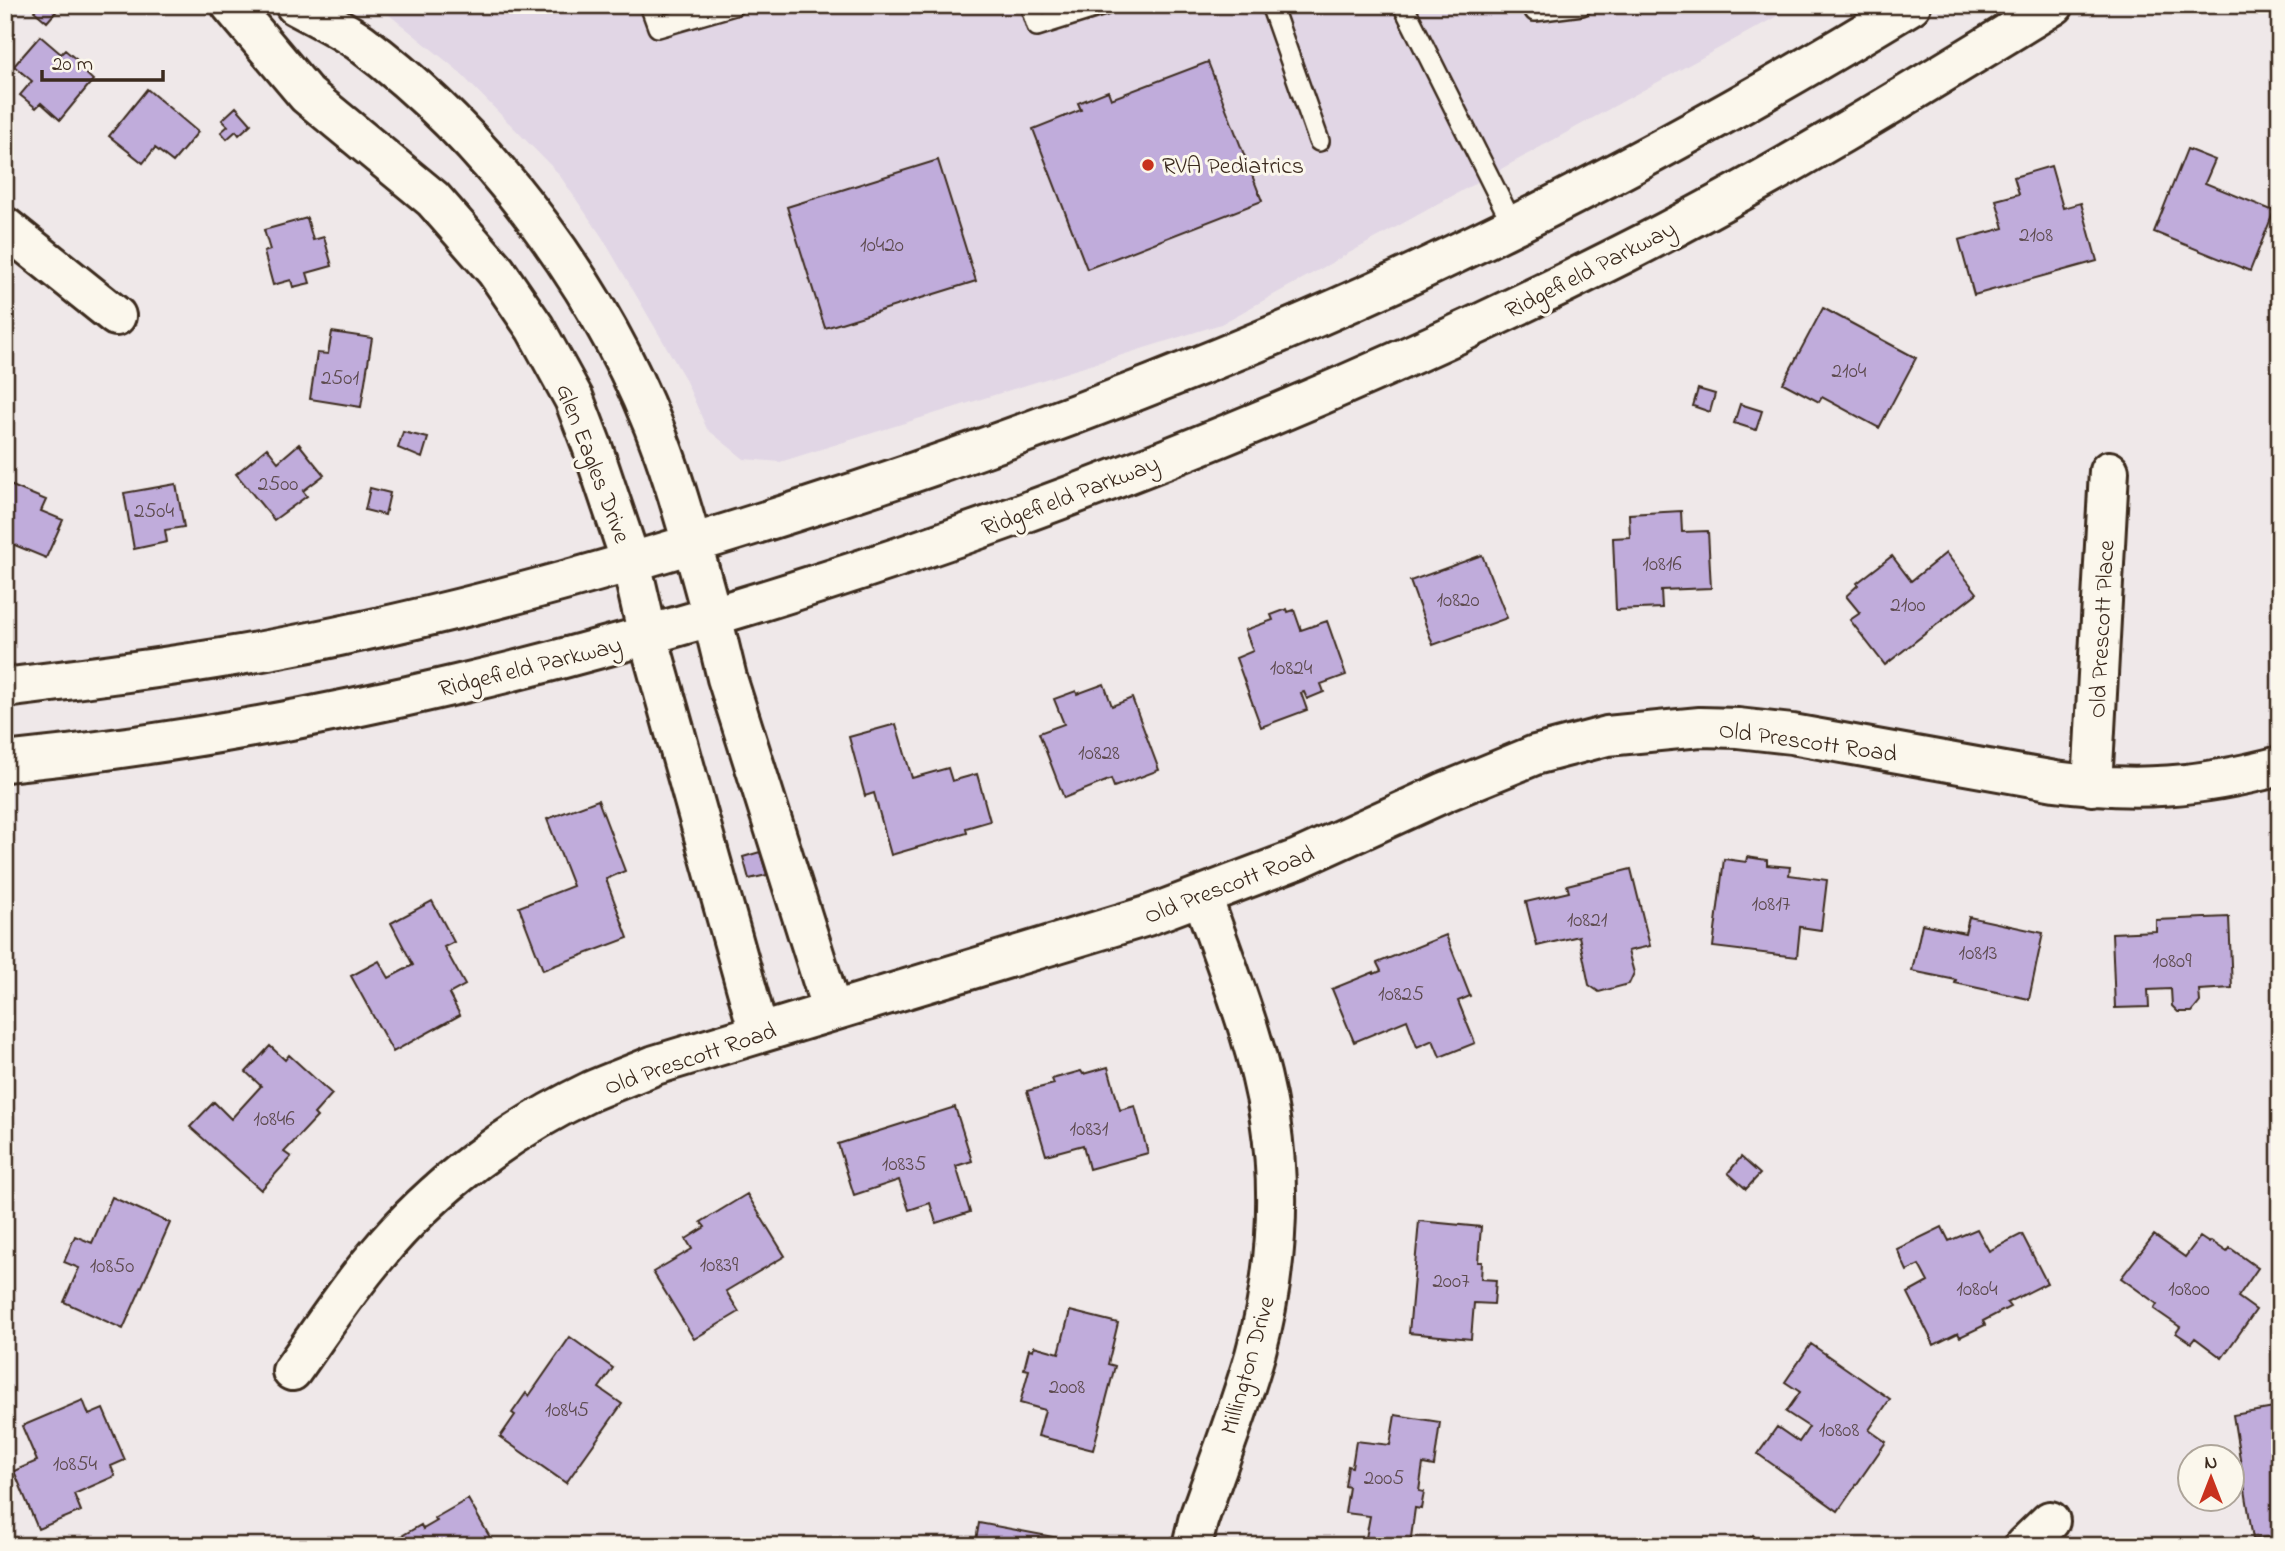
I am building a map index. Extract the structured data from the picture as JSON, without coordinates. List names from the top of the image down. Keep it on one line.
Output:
{"streets":{"street":["Ridgefield Parkway","Glen Eagles Drive","Old Prescott Place","Old Prescott Road","Millington Drive"]},"crossings":[["Ridgefield Parkway","Glen Eagles Drive"],["Glen Eagles Drive","Old Prescott Road"],["Old Prescott Place","Old Prescott Road"],["Old Prescott Road","Millington Drive"]],"places":["RVA Pediatrics"],"house_numbers":["2108","10420","2104","2501","2500","2504","10816","10820","2100","10824","10828","10817","10821","10813","10809","10825","10846","10831","10835","10839","10850","2007","10804","10800","2008","10845","10808","10854","2005"],"scale_bar":"20 m","north":"top"}
